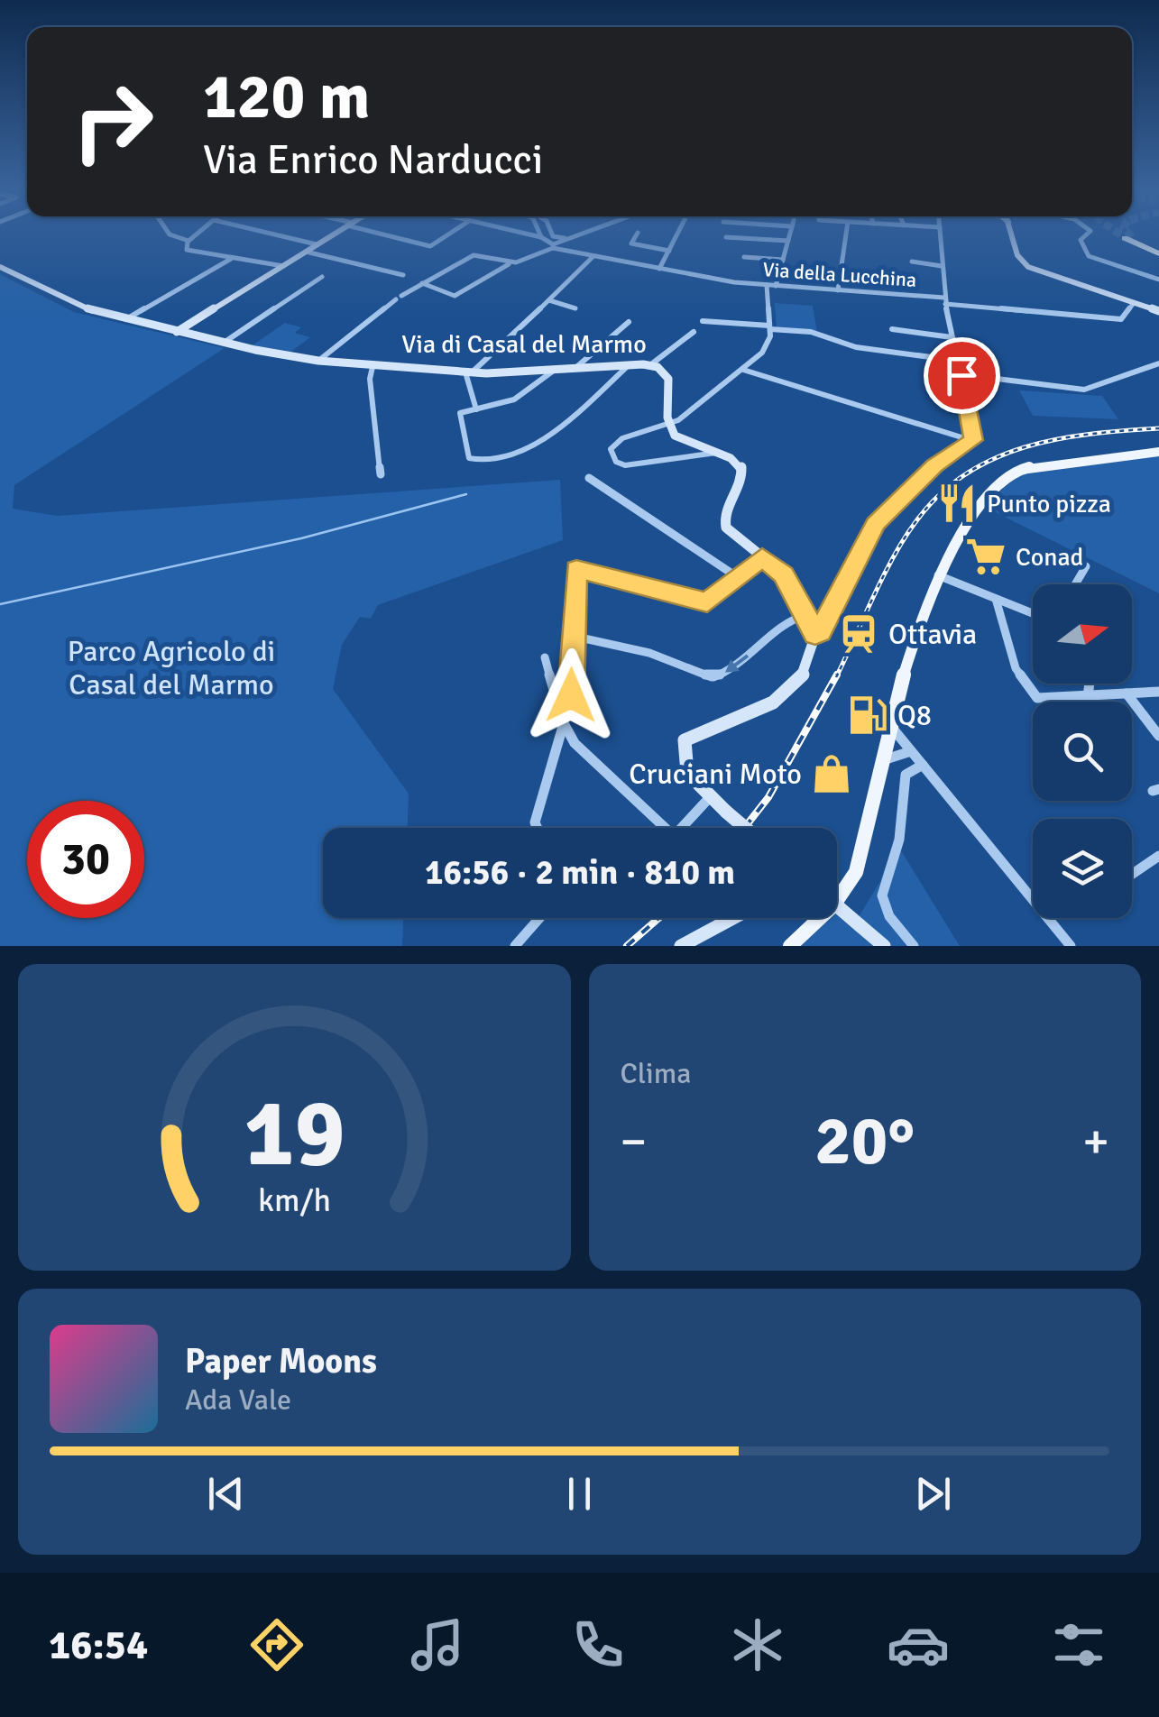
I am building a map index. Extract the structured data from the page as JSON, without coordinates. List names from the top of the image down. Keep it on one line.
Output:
{"streets":{"main road":["Via di Casal del Marmo"],"street":["Via della Lucchina"]},"parks":["Parco Agricolo di Casal del Marmo"],"places":{"restaurant":["Punto pizza"],"supermarket":["Conad"],"station":["Ottavia"],"fuel station":["Q8"],"shop":["Cruciani Moto"]},"north":"right","page":{"turn":["120 m","Via Enrico Narducci"],"limit":"30","trip":"16:56 · 2 min · 810 m","tile":"Clima","heat":["−","20°","+"],"song":["Paper Moons","Ada Vale"],"tabs":"16:54","gauge":["19","km/h"]}}
